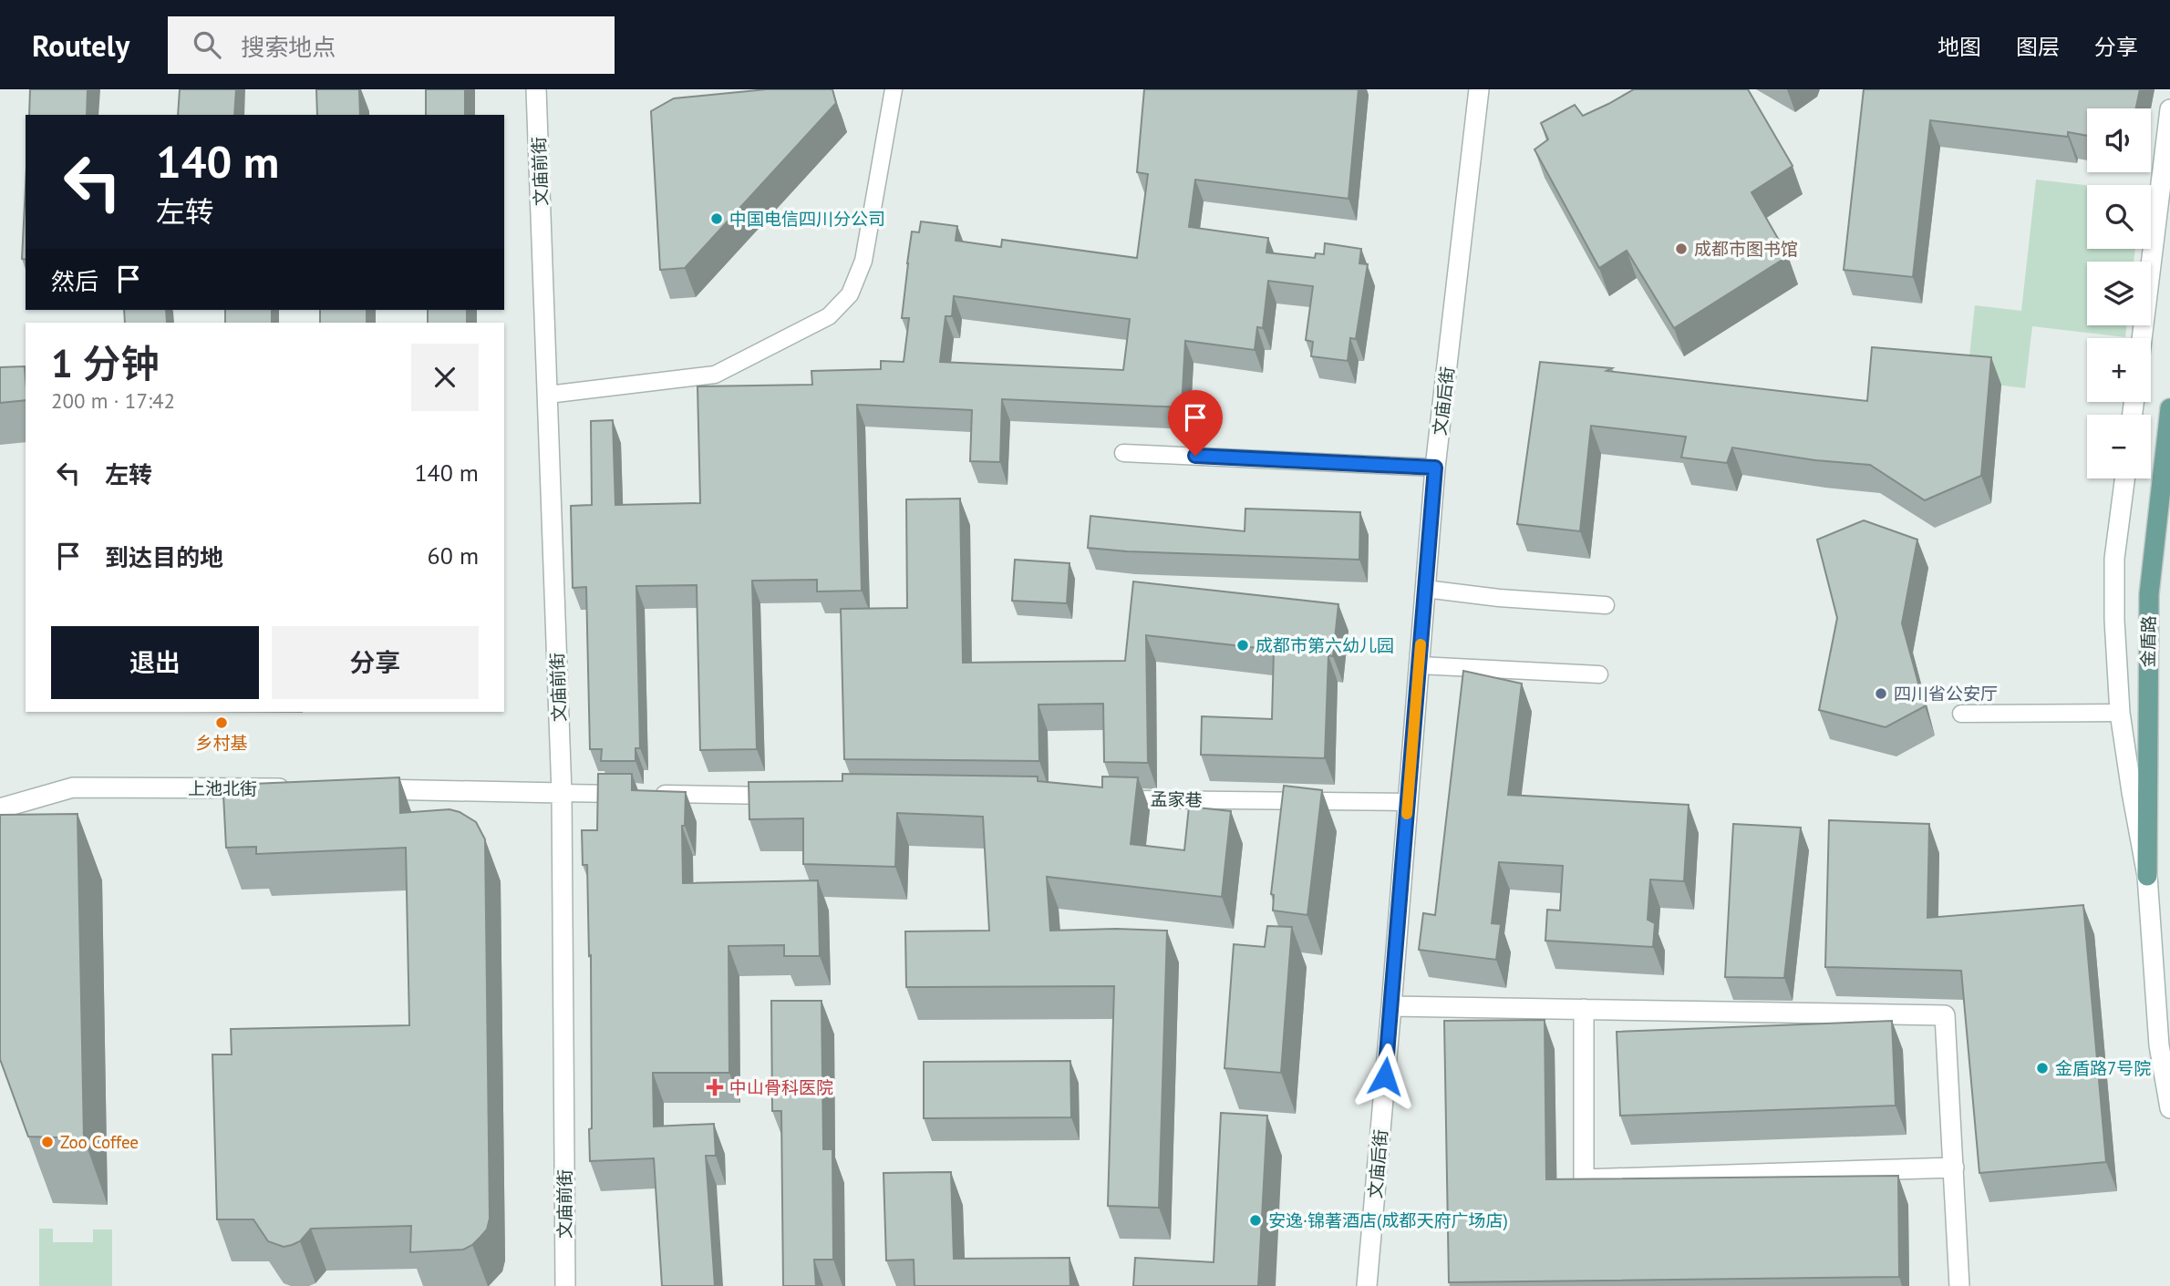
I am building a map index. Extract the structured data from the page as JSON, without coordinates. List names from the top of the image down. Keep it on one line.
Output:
{"streets":{"main road":["金盾路"],"street":["文庙前街","文庙后街","上池北街"],"lane":["孟家巷"]},"crossings":[["文庙后街","孟家巷"]],"places":{"other":["中国电信四川分公司","成都市图书馆","成都市第六幼儿园","四川省公安厅","乡村基","金盾路7号院","Zoo Coffee","安逸·锦著酒店(成都天府广场店)"],"health":["中山骨科医院"]},"page":{"header":"Routely","search":"搜索地点","nav":["地图","图层","分享"],"map_buttons":["+","−"],"turn":["140 m","左转"],"then":"然后","heading":["1 分钟","200 m · 17:42"],"list":[{"name":"左转","value":"140 m"},{"name":"到达目的地","value":"60 m"}],"buttons":["退出","分享"]}}
